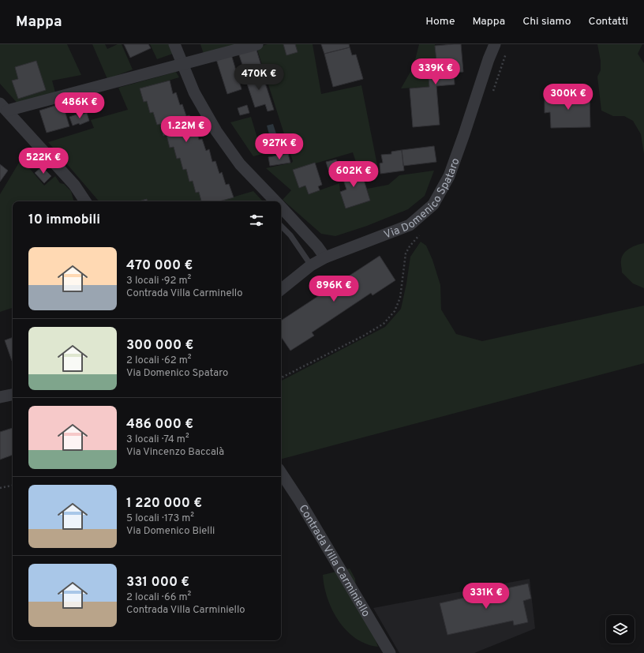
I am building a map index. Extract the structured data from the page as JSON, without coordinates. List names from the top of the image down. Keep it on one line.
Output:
{"streets":{"street":["Via Domenico Spataro","Contrada Villa Carminiello"]},"page":{"header":"Mappa","nav":["Home","Mappa","Chi siamo","Contatti"],"price":["339K €","470K €","300K €","486K €","1.22M €","927K €","522K €","602K €","896K €","331K €"],"heading":"10 immobili","list":[{"name":"470 000 €","note":"3 locali · 92 m² · Contrada Villa Carminello"},{"name":"300 000 €","note":"2 locali · 62 m² · Via Domenico Spataro"},{"name":"486 000 €","note":"3 locali · 74 m² · Via Vincenzo Baccalà"},{"name":"1 220 000 €","note":"5 locali · 173 m² · Via Domenico Bielli"},{"name":"331 000 €","note":"2 locali · 66 m² · Contrada Villa Carminiello"}]}}
